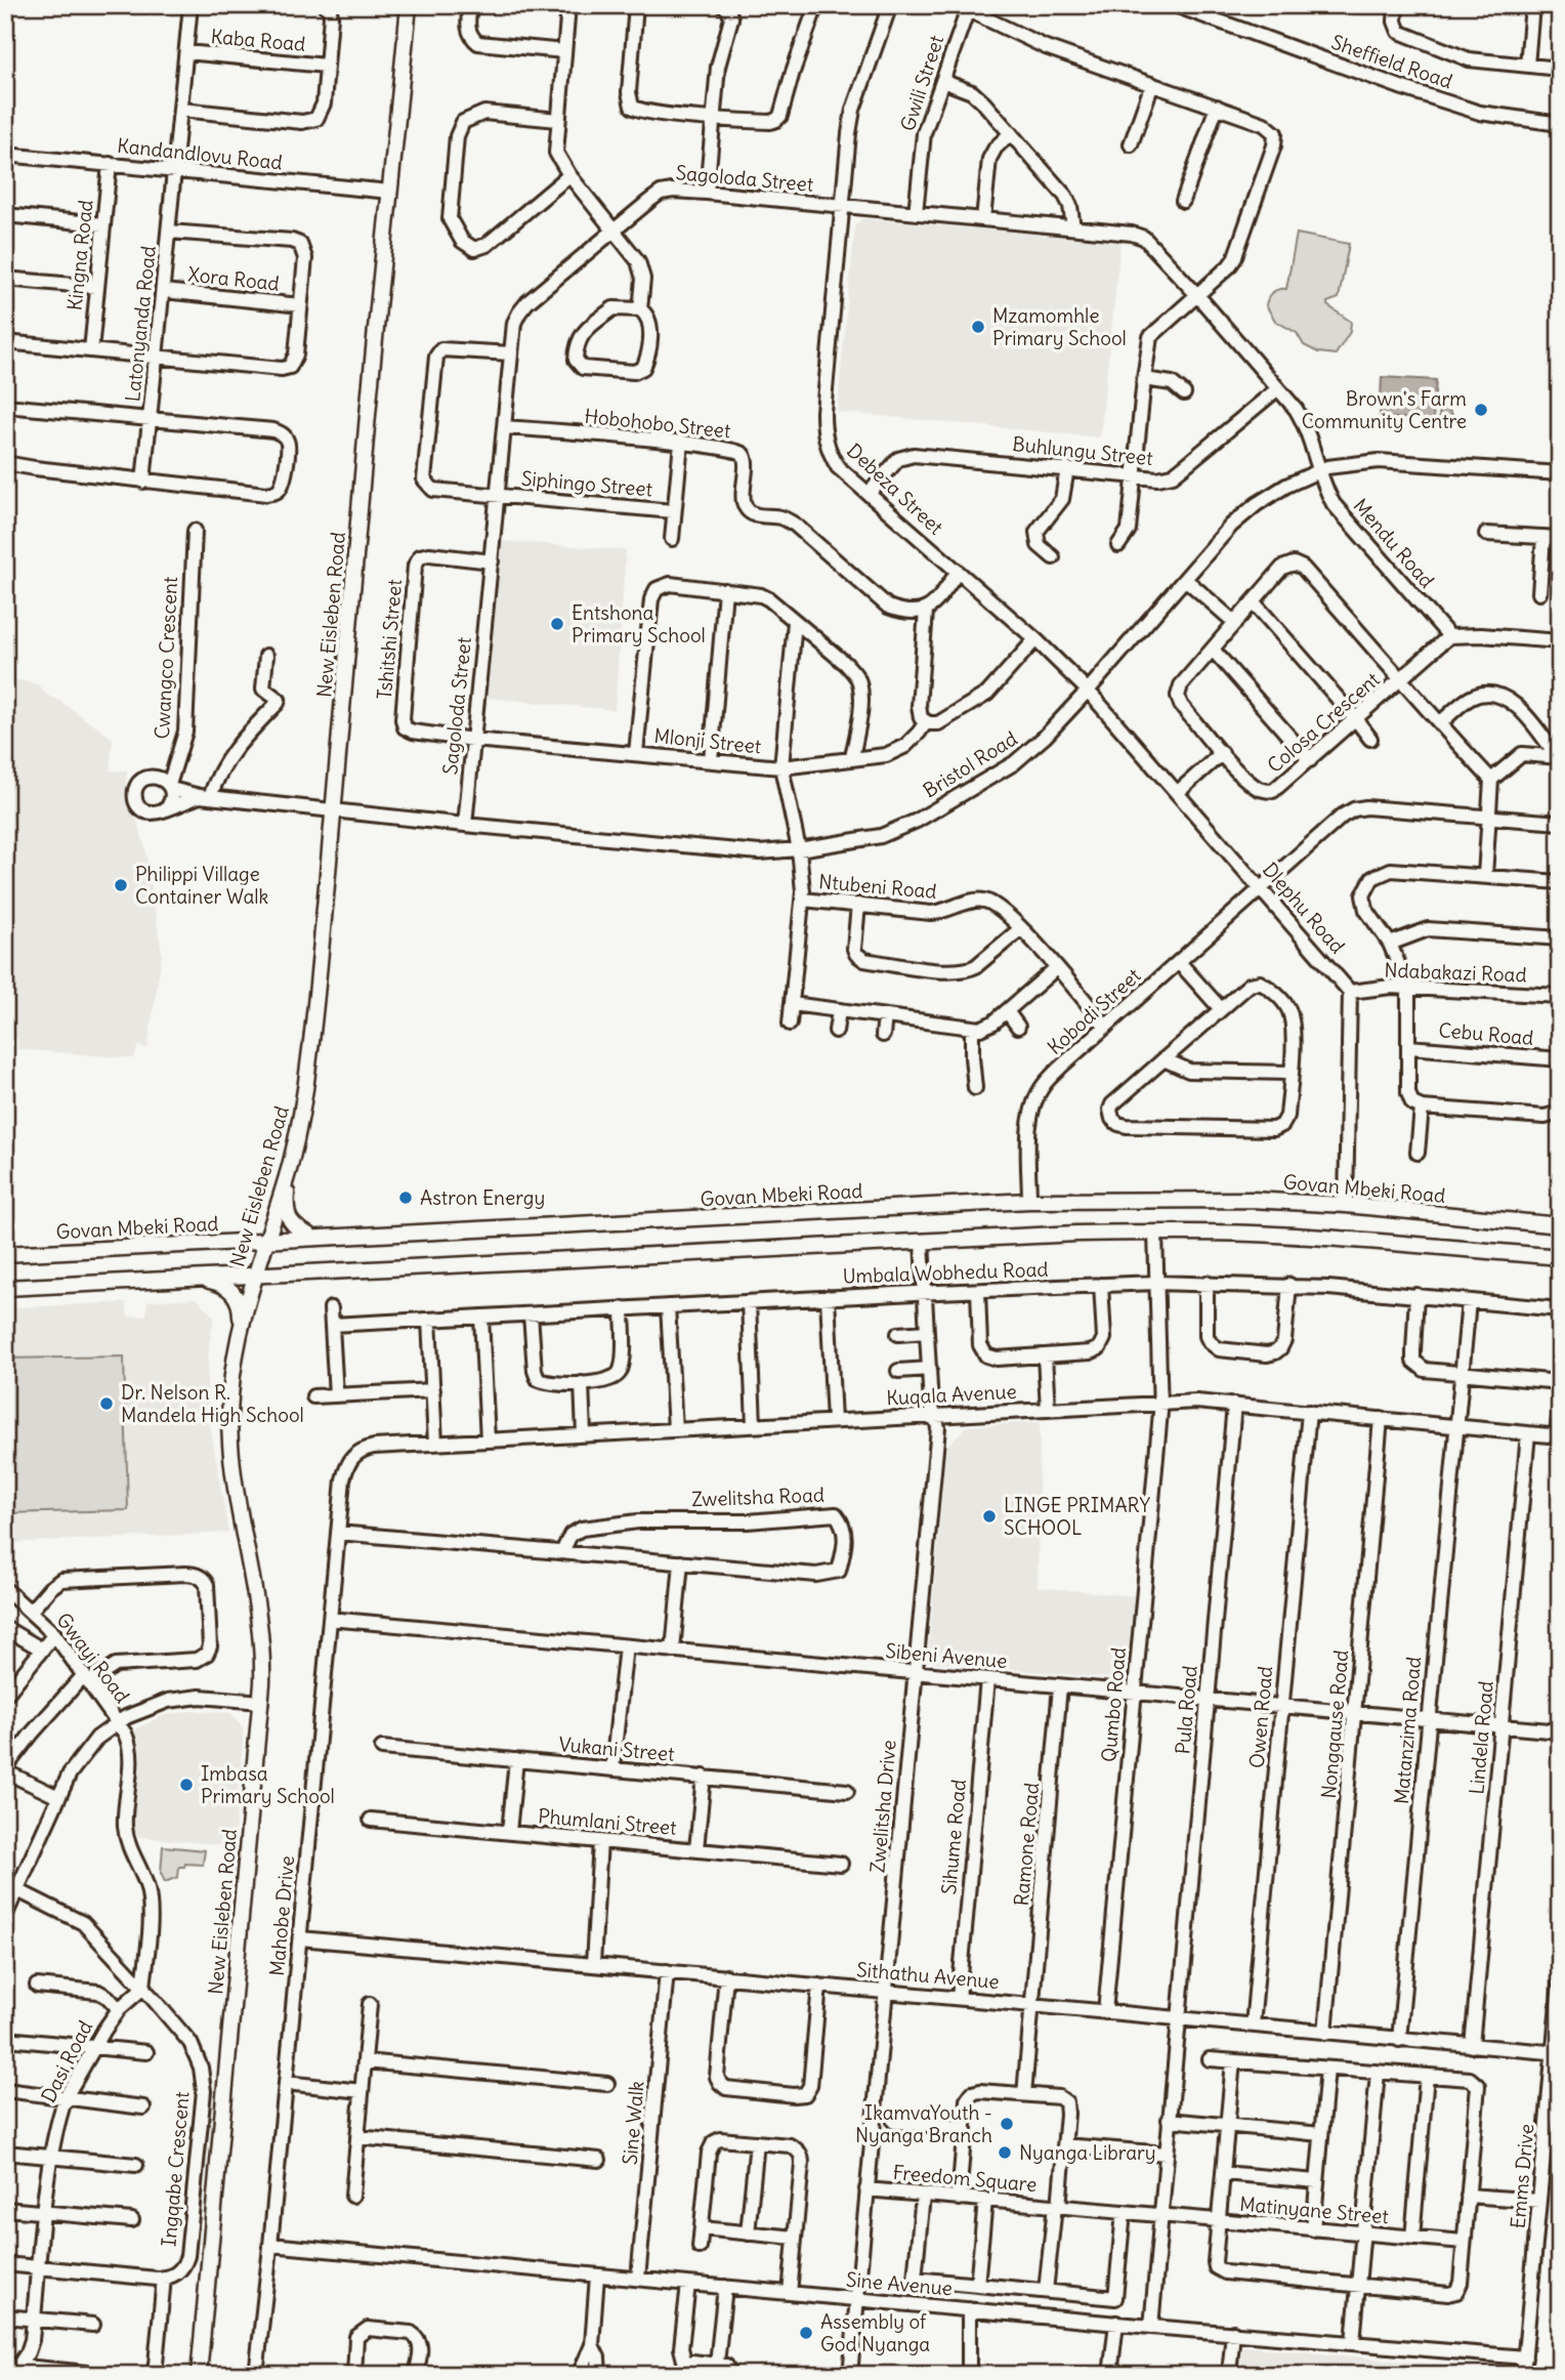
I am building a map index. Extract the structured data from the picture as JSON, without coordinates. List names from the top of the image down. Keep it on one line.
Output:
{"streets":{"main road":["New Eisleben Road","Govan Mbeki Road"],"street":["Kaba Road","Sheffield Road","Gwili Street","Kandandlovu Road","Sagoloda Street","Kingna Road","Xora Road","Latonyanda Road","Hobohobo Street","Buhlungu Street","Siphingo Street","Debeza Street","Mendu Road","Tshitshi Street","Cwangco Crescent","Colosa Crescent","Mlonji Street","Bristol Road","Ntubeni Road","Dlephu Road","Ndabakazi Road","Kobodi Street","Cebu Road","Umbala Wobhedu Road","Kuqala Avenue","Zwelitsha Road","Sibeni Avenue","Gwayi Road","Qumbo Road","Pula Road","Owen Road","Nongqause Road","Matanzima Road","Lindela Road","Vukani Street","Zwelitsha Drive","Phumlani Street","Sihume Road","Ramone Road","Mahobe Drive","Sithathu Avenue","Dasi Road","Sine Walk","Ingqabe Crescent","Emms Drive","Freedom Square","Matinyane Street","Sine Avenue"]},"crossings":[["Kaba Road","Latonyanda Road"],["Gwili Street","Sagoloda Street"],["Kandandlovu Road","Kingna Road"],["Kandandlovu Road","Latonyanda Road"],["Kandandlovu Road","New Eisleben Road"],["Sagoloda Street","Hobohobo Street"],["Sagoloda Street","Buhlungu Street"],["Sagoloda Street","Siphingo Street"],["Sagoloda Street","Debeza Street"],["Sagoloda Street","Mendu Road"],["Sagoloda Street","Tshitshi Street"],["Sagoloda Street","Mlonji Street"],["Sagoloda Street","Bristol Road"],["Xora Road","Latonyanda Road"],["Hobohobo Street","Siphingo Street"],["Buhlungu Street","Debeza Street"],["Debeza Street","Mlonji Street"],["Debeza Street","Bristol Road"],["Debeza Street","Dlephu Road"],["Mendu Road","Bristol Road"],["New Eisleben Road","Bristol Road"],["New Eisleben Road","Govan Mbeki Road"],["Tshitshi Street","Mlonji Street"],["Cwangco Crescent","Bristol Road"],["Bristol Road","Dlephu Road"],["Ntubeni Road","Kobodi Street"],["Dlephu Road","Ndabakazi Road"],["Dlephu Road","Kobodi Street"],["Kobodi Street","Govan Mbeki Road"],["Umbala Wobhedu Road","Qumbo Road"],["Umbala Wobhedu Road","Matanzima Road"],["Umbala Wobhedu Road","Zwelitsha Drive"],["Kuqala Avenue","Qumbo Road"],["Kuqala Avenue","Pula Road"],["Kuqala Avenue","Owen Road"],["Kuqala Avenue","Nongqause Road"],["Kuqala Avenue","Matanzima Road"],["Kuqala Avenue","Lindela Road"],["Kuqala Avenue","Zwelitsha Drive"],["Kuqala Avenue","Mahobe Drive"],["Zwelitsha Road","Mahobe Drive"],["Sibeni Avenue","Qumbo Road"],["Sibeni Avenue","Pula Road"],["Sibeni Avenue","Owen Road"],["Sibeni Avenue","Nongqause Road"],["Sibeni Avenue","Matanzima Road"],["Sibeni Avenue","Lindela Road"],["Sibeni Avenue","Zwelitsha Drive"],["Sibeni Avenue","Sihume Road"],["Sibeni Avenue","Ramone Road"],["Sibeni Avenue","Mahobe Drive"],["Gwayi Road","Dasi Road"],["Gwayi Road","Ingqabe Crescent"],["Qumbo Road","Sithathu Avenue"],["Pula Road","Sithathu Avenue"],["Pula Road","Matinyane Street"],["Pula Road","Sine Avenue"],["Owen Road","Sithathu Avenue"],["Nongqause Road","Sithathu Avenue"],["Matanzima Road","Sithathu Avenue"],["Lindela Road","Sithathu Avenue"],["Zwelitsha Drive","Sithathu Avenue"],["Zwelitsha Drive","Freedom Square"],["Zwelitsha Drive","Sine Avenue"],["Sihume Road","Sithathu Avenue"],["Ramone Road","Sithathu Avenue"],["Mahobe Drive","Sithathu Avenue"],["Mahobe Drive","Sine Avenue"],["Sithathu Avenue","Sine Walk"],["Sithathu Avenue","Emms Drive"],["Dasi Road","Ingqabe Crescent"],["Sine Walk","Sine Avenue"],["Emms Drive","Sine Avenue"],["Freedom Square","Matinyane Street"]],"places":["Mzamomhle Primary School","Brown's Farm Community Centre","Entshona Primary School","Philippi Village Container Walk","Astron Energy","Dr. Nelson R. Mandela High School","LINGE PRIMARY SCHOOL","Imbasa Primary School","IkamvaYouth - Nyanga Branch","Nyanga Library","Assembly of God Nyanga"]}
